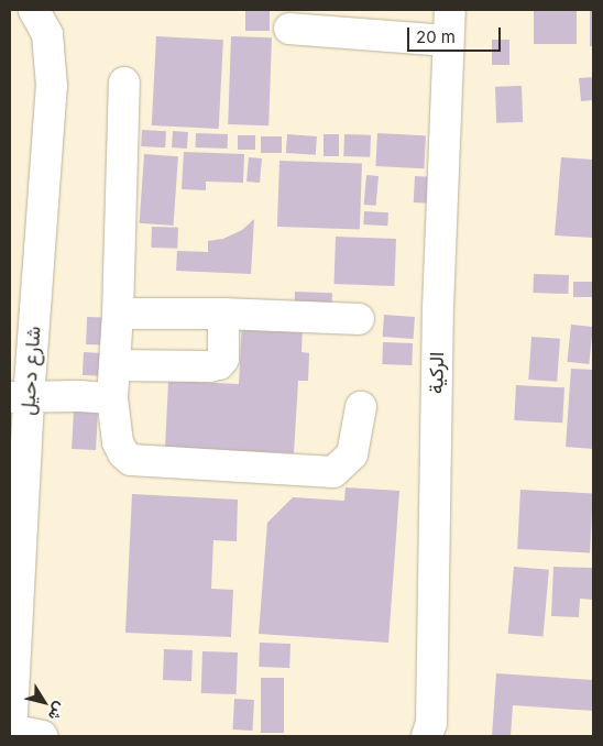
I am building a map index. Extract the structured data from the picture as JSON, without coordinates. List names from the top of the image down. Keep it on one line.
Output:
{"streets":{"street":["شارع دحيل","الركية"]},"scale_bar":"20 m","north":"bottom right"}
